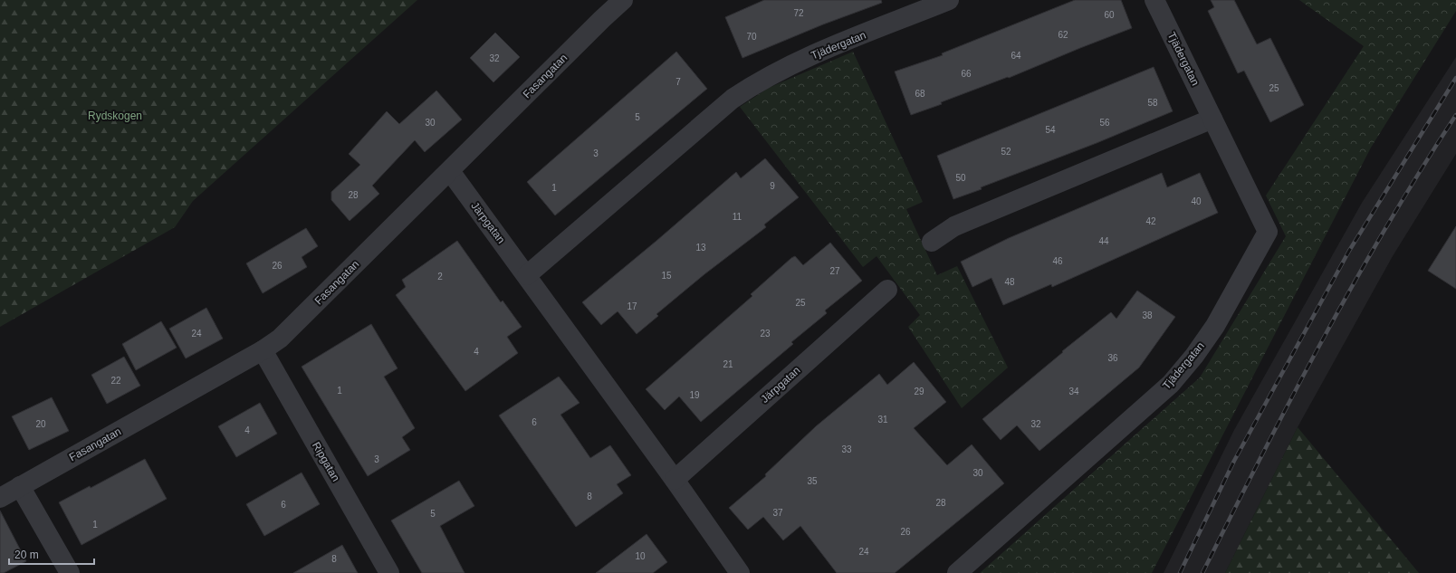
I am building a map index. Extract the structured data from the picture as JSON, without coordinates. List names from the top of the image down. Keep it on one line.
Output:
{"streets":{"street":["Tjädergatan","Fasangatan","Järpgatan","Ripgatan"]},"crossings":[["Tjädergatan","Järpgatan"],["Fasangatan","Järpgatan"],["Fasangatan","Ripgatan"]],"parks":["Rydskogen"],"house_numbers":["72","60","62","70","64","32","66","7","25","68","58","5","30","56","54","52","3","50","9","1","28","40","11","42","44","13","46","26","27","15","2","48","25","17","38","24","23","4","36","21","22","1","29","34","19","31","6","20","32","4","33","3","30","35","8","28","6","37","5","1","26","24","10","8"],"scale_bar":"20 m"}
